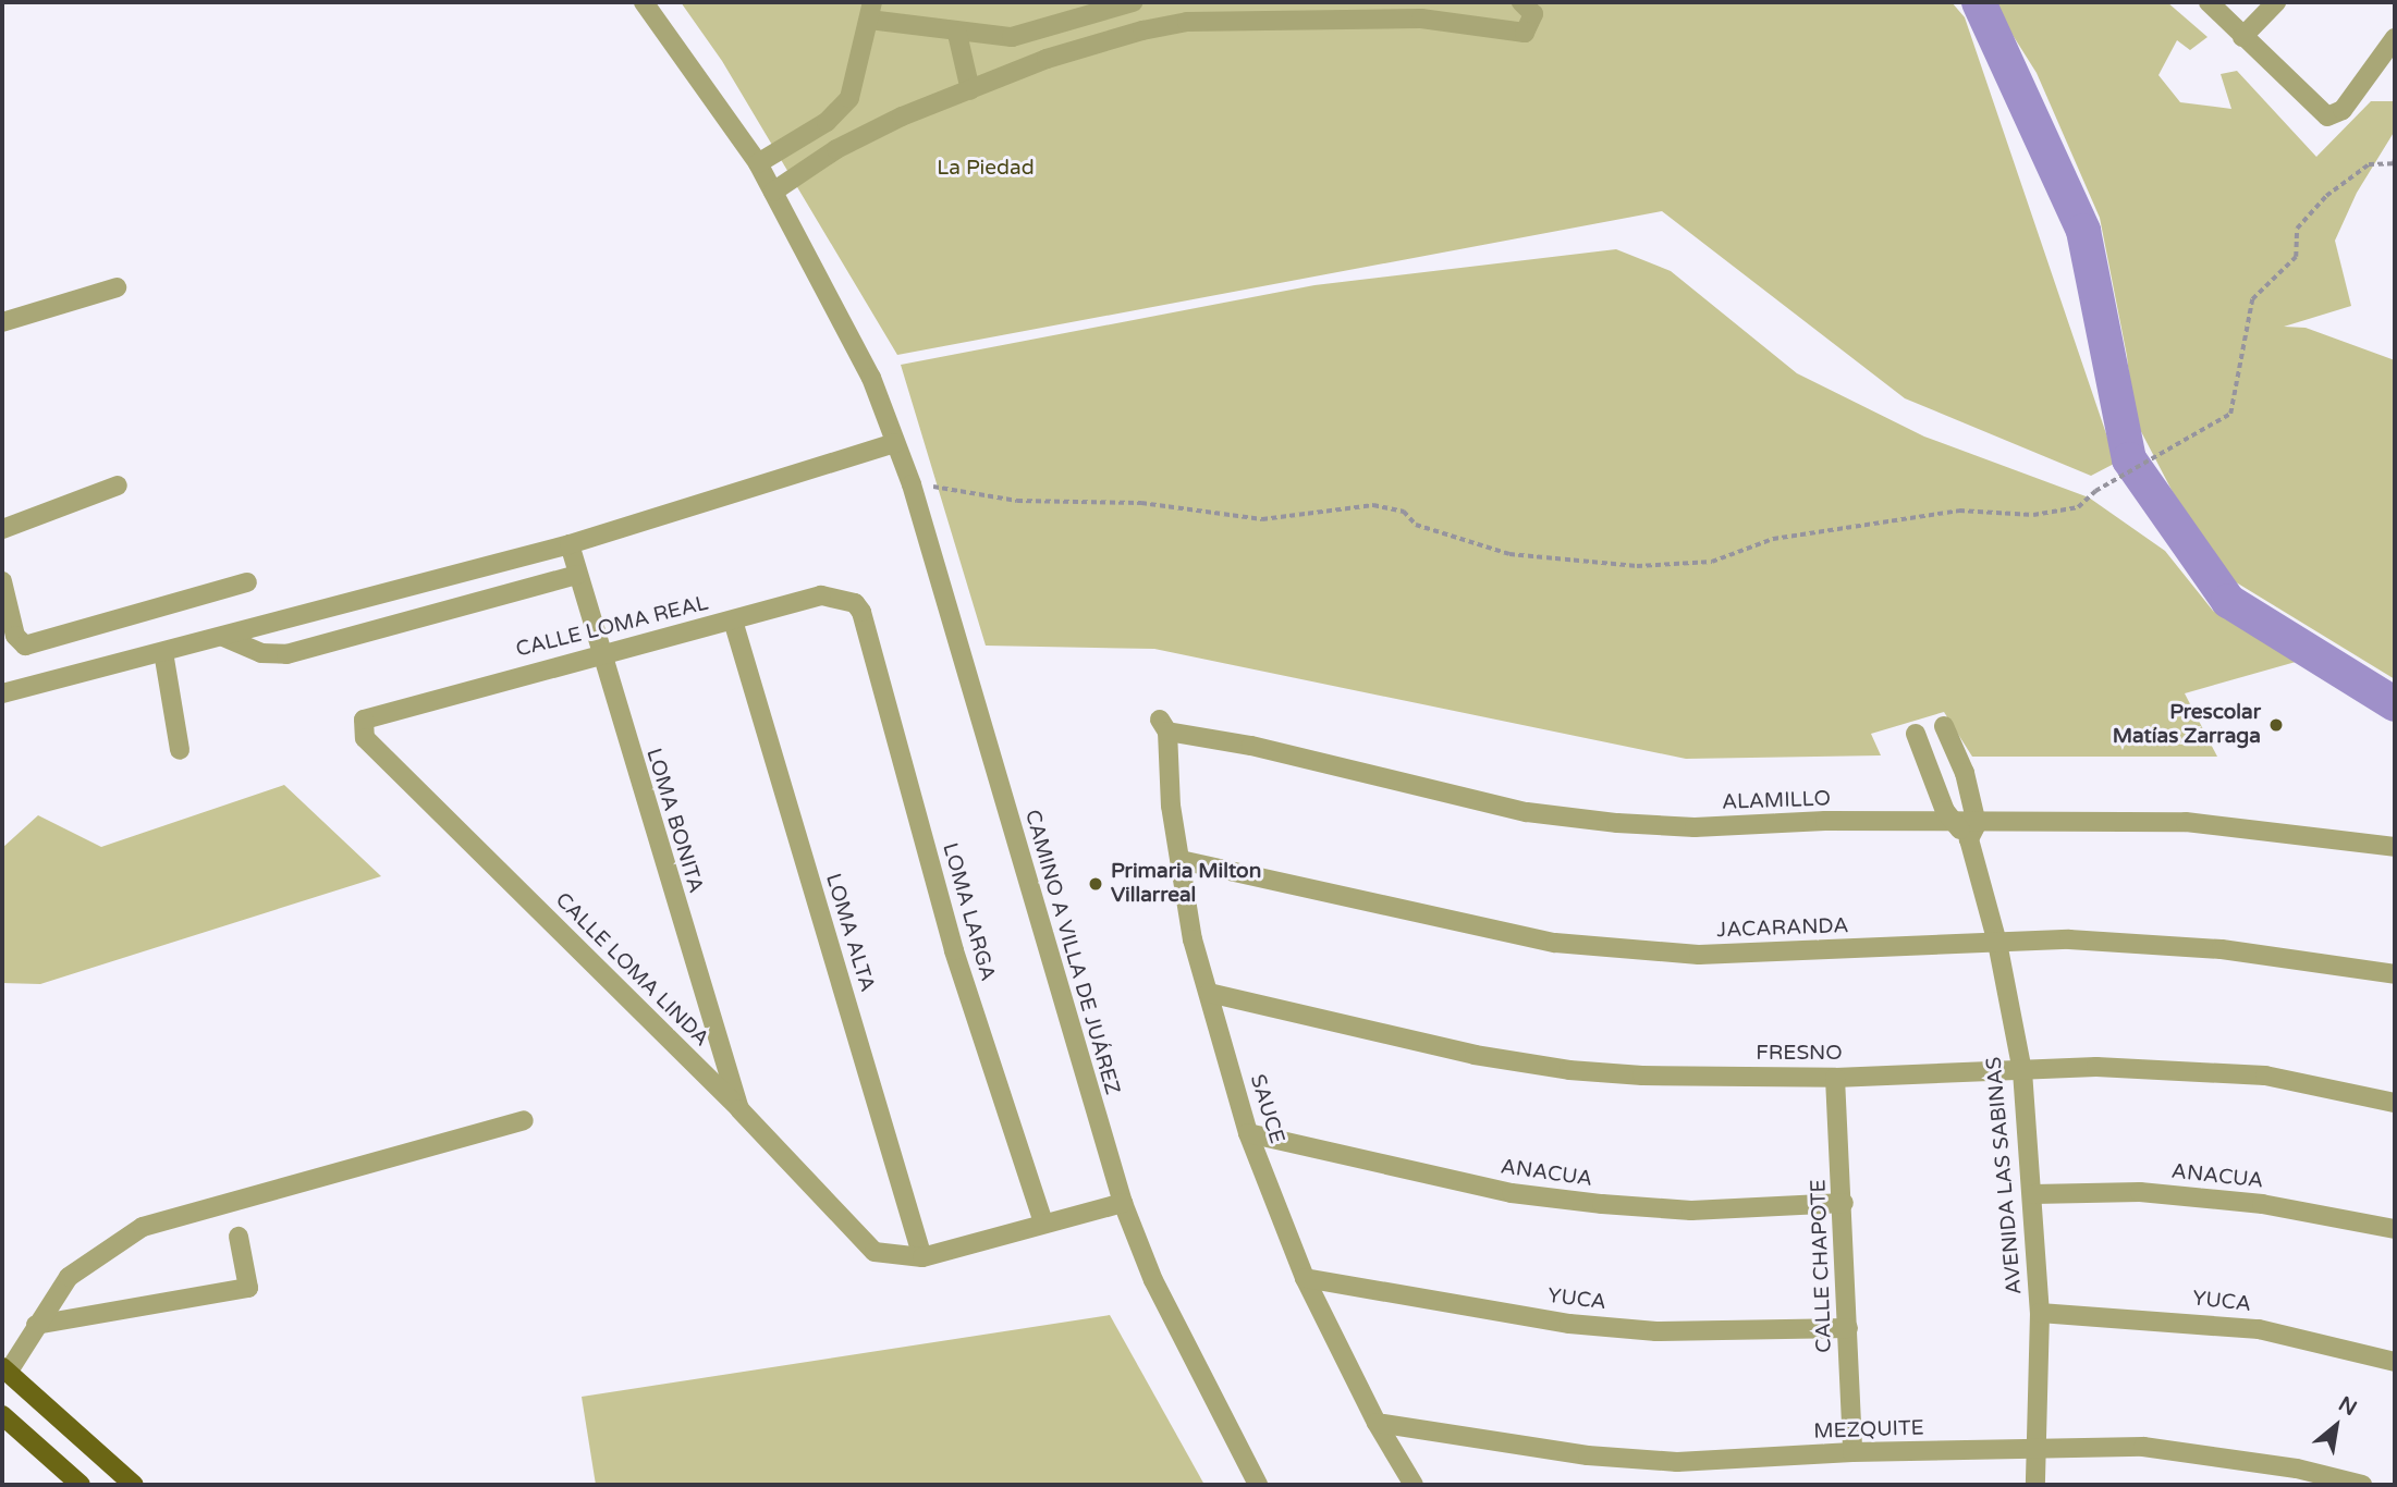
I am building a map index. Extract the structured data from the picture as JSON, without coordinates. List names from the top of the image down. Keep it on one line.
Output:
{"streets":{"street":["CALLE LOMA REAL","ALAMILLO","LOMA BONITA","LOMA LARGA","JACARANDA","LOMA ALTA","CAMINO A VILLA DE JUÁREZ","CALLE LOMA LINDA","FRESNO","SAUCE","ANACUA","AVENIDA LAS SABINAS","CALLE CHAPOTE","YUCA","MEZQUITE"]},"crossings":[["CALLE LOMA REAL","LOMA BONITA"],["CALLE LOMA REAL","LOMA LARGA"],["CALLE LOMA REAL","LOMA ALTA"],["CALLE LOMA REAL","CALLE LOMA LINDA"],["ALAMILLO","SAUCE"],["ALAMILLO","AVENIDA LAS SABINAS"],["LOMA BONITA","CALLE LOMA LINDA"],["JACARANDA","SAUCE"],["JACARANDA","AVENIDA LAS SABINAS"],["LOMA ALTA","CALLE LOMA LINDA"],["FRESNO","SAUCE"],["FRESNO","AVENIDA LAS SABINAS"],["FRESNO","CALLE CHAPOTE"],["SAUCE","ANACUA"],["SAUCE","YUCA"],["SAUCE","MEZQUITE"],["ANACUA","AVENIDA LAS SABINAS"],["ANACUA","CALLE CHAPOTE"],["AVENIDA LAS SABINAS","YUCA"],["AVENIDA LAS SABINAS","MEZQUITE"],["CALLE CHAPOTE","YUCA"],["CALLE CHAPOTE","MEZQUITE"]],"parks":["La Piedad"],"places":["Prescolar Matías Zarraga","Primaria Milton Villarreal"],"north":"top right"}
